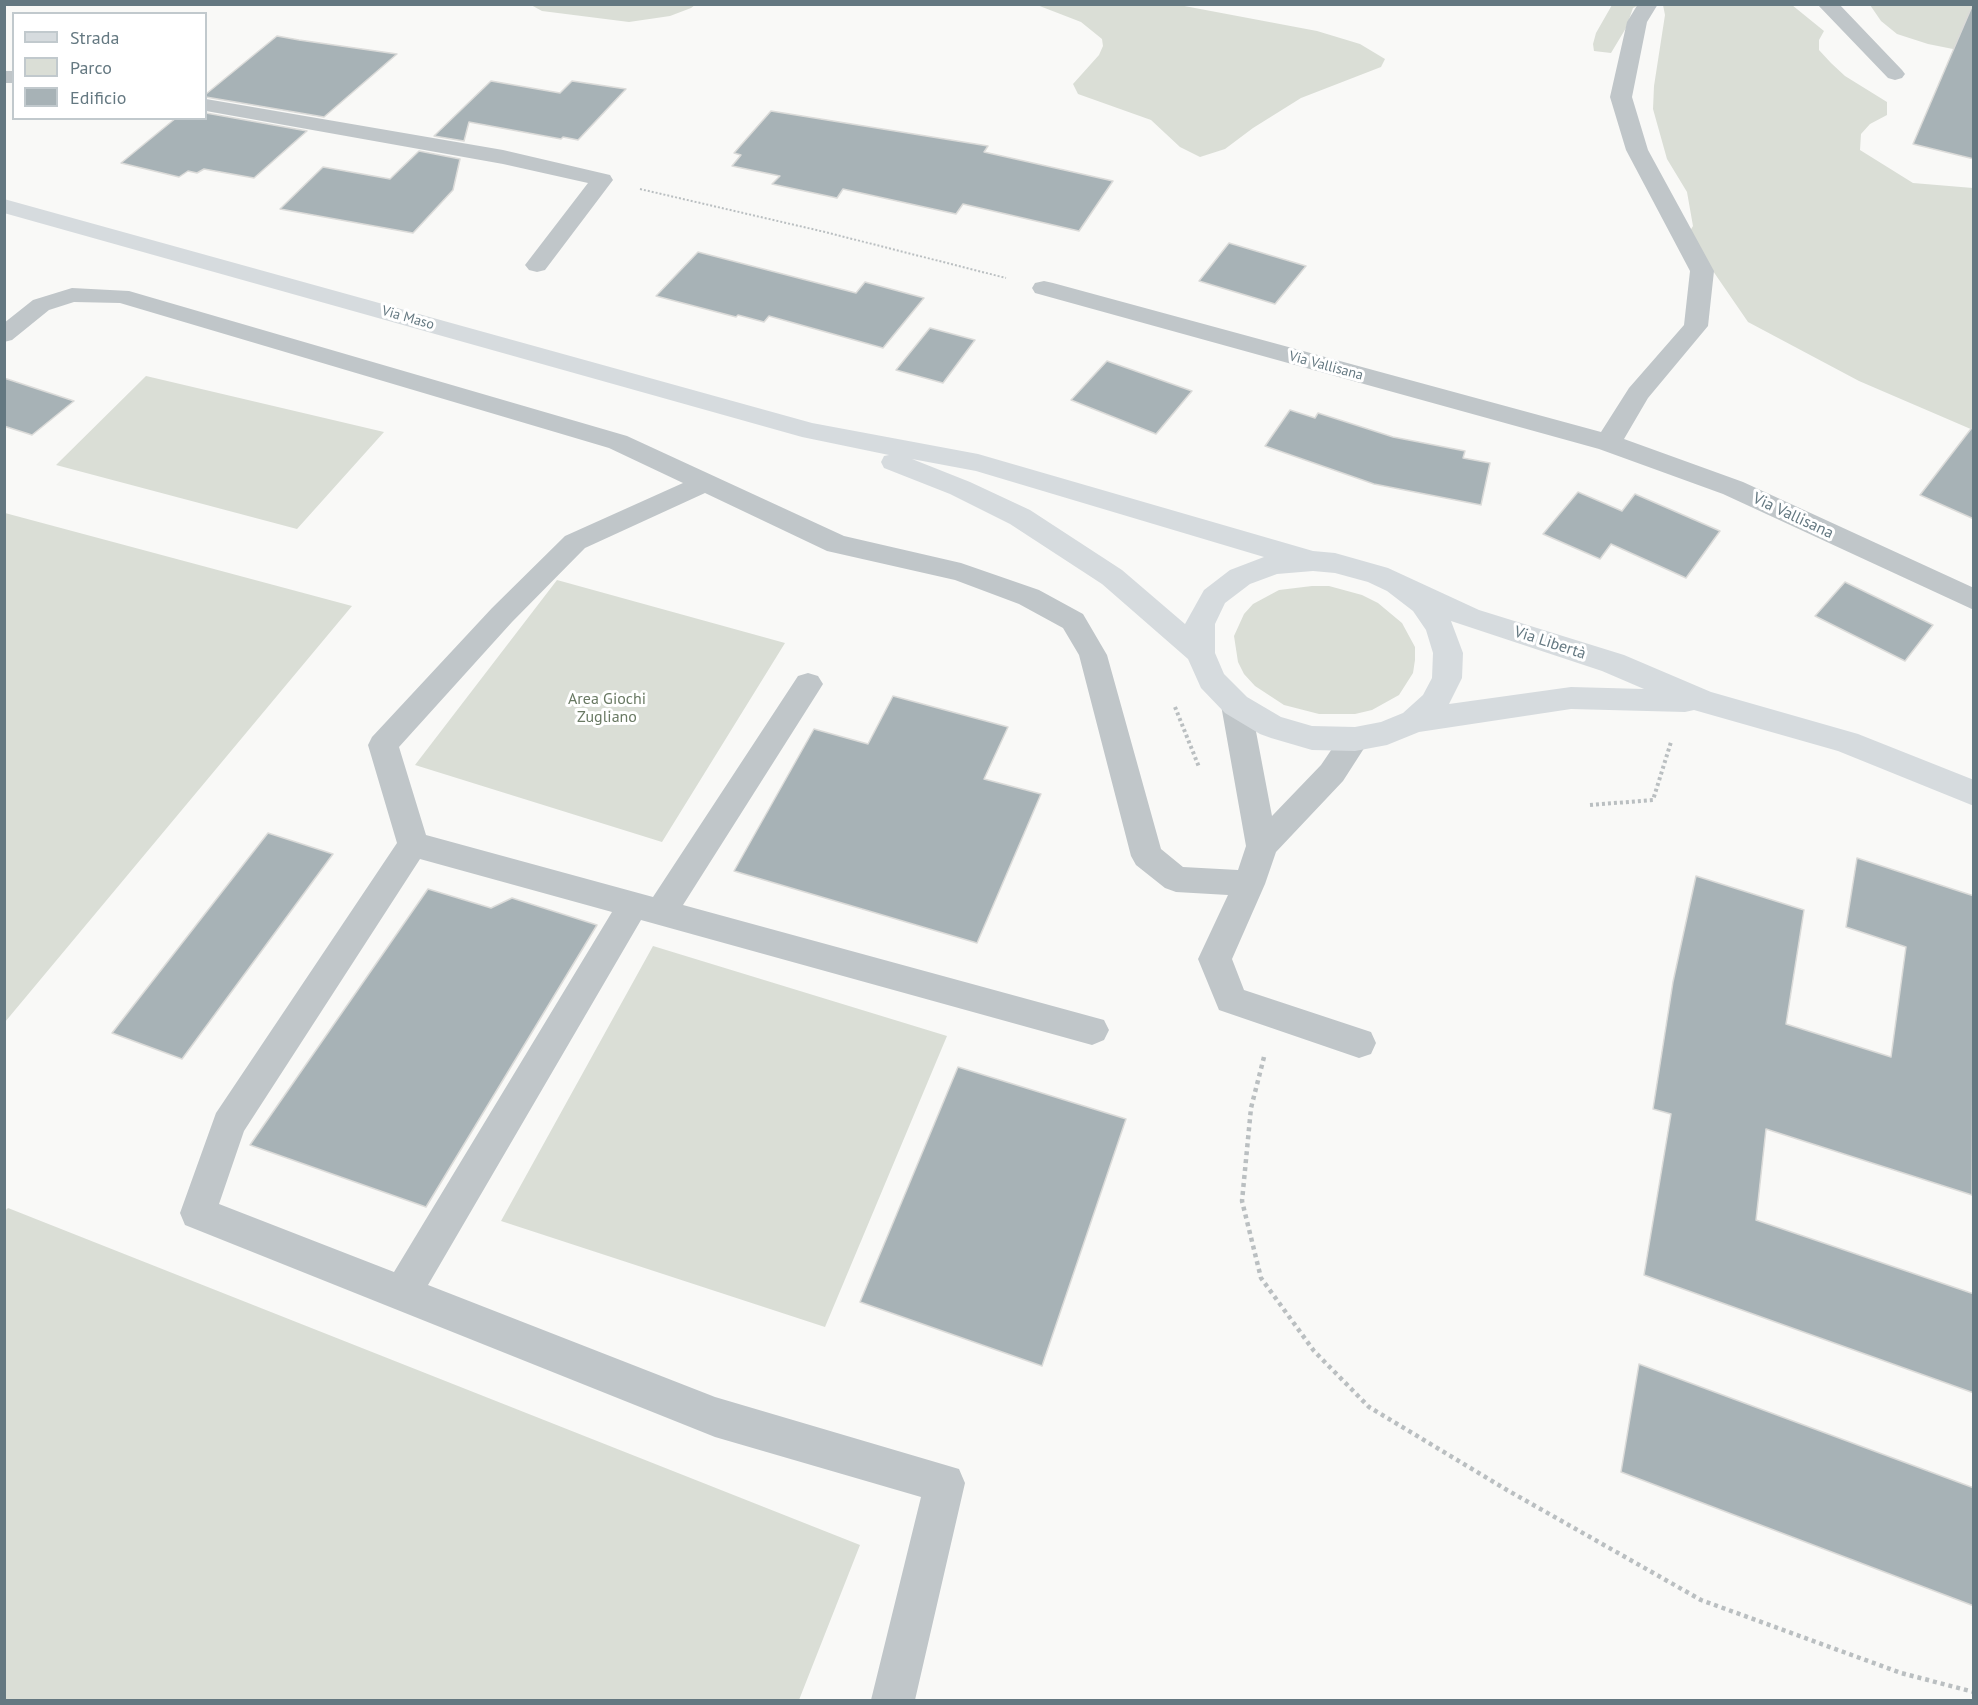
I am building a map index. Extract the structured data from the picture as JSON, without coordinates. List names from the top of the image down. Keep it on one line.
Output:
{"streets":{"main road":["Via Maso","Via Libertà"],"street":["Via Vallisana"]},"parks":["Area Giochi Zugliano"],"legend":["Strada","Parco","Edificio"]}
